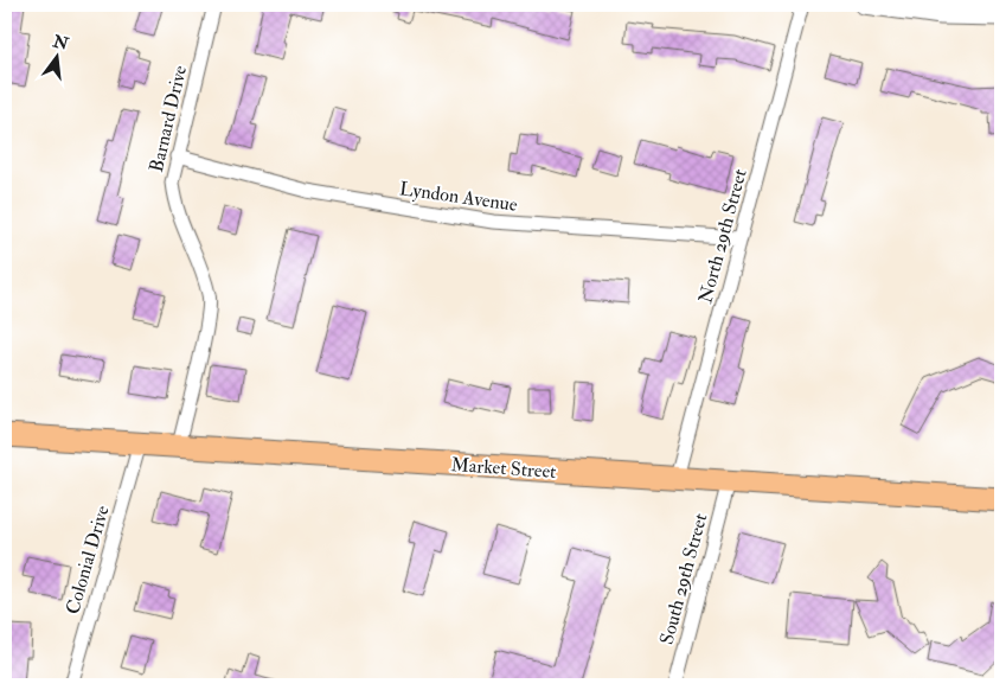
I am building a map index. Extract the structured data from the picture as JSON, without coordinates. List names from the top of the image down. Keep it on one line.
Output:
{"streets":{"main road":["Market Street"],"street":["Barnard Drive","Lyndon Avenue","North 29th Street","Colonial Drive","South 29th Street"]},"crossings":[["Barnard Drive","Lyndon Avenue"],["Barnard Drive","Market Street"],["Lyndon Avenue","North 29th Street"],["North 29th Street","Market Street"],["Market Street","Colonial Drive"],["Market Street","South 29th Street"]],"north":"top"}
